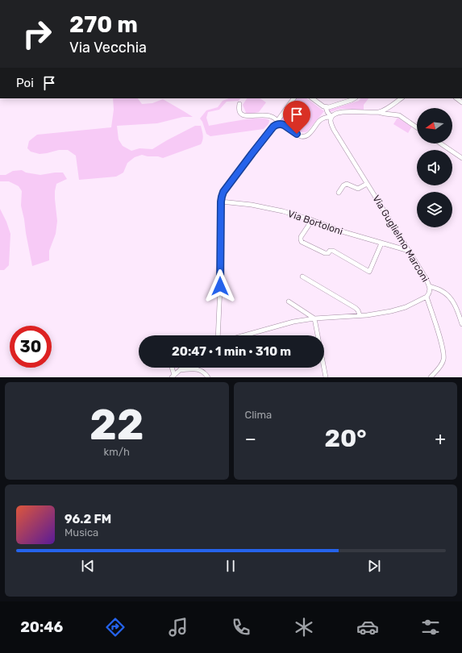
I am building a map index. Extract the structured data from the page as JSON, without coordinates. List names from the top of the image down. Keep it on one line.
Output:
{"streets":{"street":["Via Bortoloni","Via Guglielmo Marconi"]},"crossings":[["Via Bortoloni","Via Guglielmo Marconi"]],"north":"left","page":{"turn":["270 m","Via Vecchia"],"then":"Poi","limit":"30","trip":"20:47 · 1 min · 310 m","tile":[["22","km/h"],"Clima"],"heat":["−","20°","+"],"song":["96.2 FM","Musica"],"tabs":"20:46"}}
